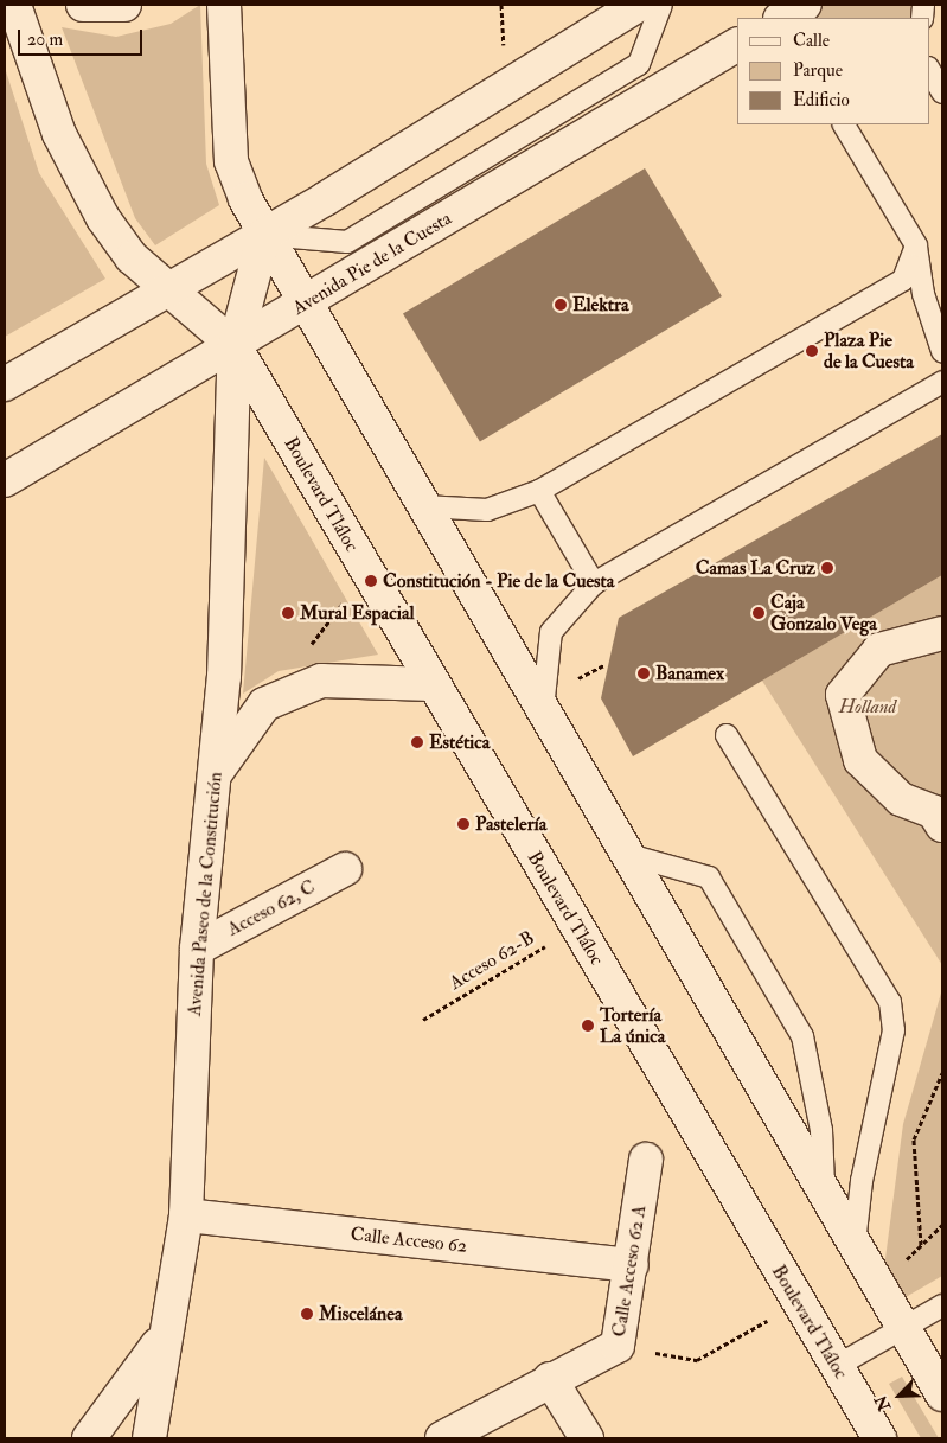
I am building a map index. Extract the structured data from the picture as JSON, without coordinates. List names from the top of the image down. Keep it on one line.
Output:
{"streets":{"street":["Avenida Pie de la Cuesta","Boulevard Tláloc","Avenida Paseo de la Constitución","Acceso 62, C","Calle Acceso 62","Calle Acceso 62 A"],"path":["Acceso 62-B"]},"crossings":[["Avenida Pie de la Cuesta","Boulevard Tláloc"],["Avenida Pie de la Cuesta","Avenida Paseo de la Constitución"],["Boulevard Tláloc","Avenida Paseo de la Constitución"],["Boulevard Tláloc","Acceso 62-B"],["Avenida Paseo de la Constitución","Acceso 62, C"],["Avenida Paseo de la Constitución","Calle Acceso 62"],["Calle Acceso 62","Calle Acceso 62 A"]],"parks":["Holland"],"places":["Elektra","Plaza Pie de la Cuesta","Camas La Cruz","Constitución - Pie de la Cuesta","Mural Espacial","Caja Gonzalo Vega","Banamex","Estética","Pastelería","Tortería La única","Miscelánea"],"legend":["Calle","Parque","Edificio"],"scale_bar":"20 m","north":"bottom left"}
